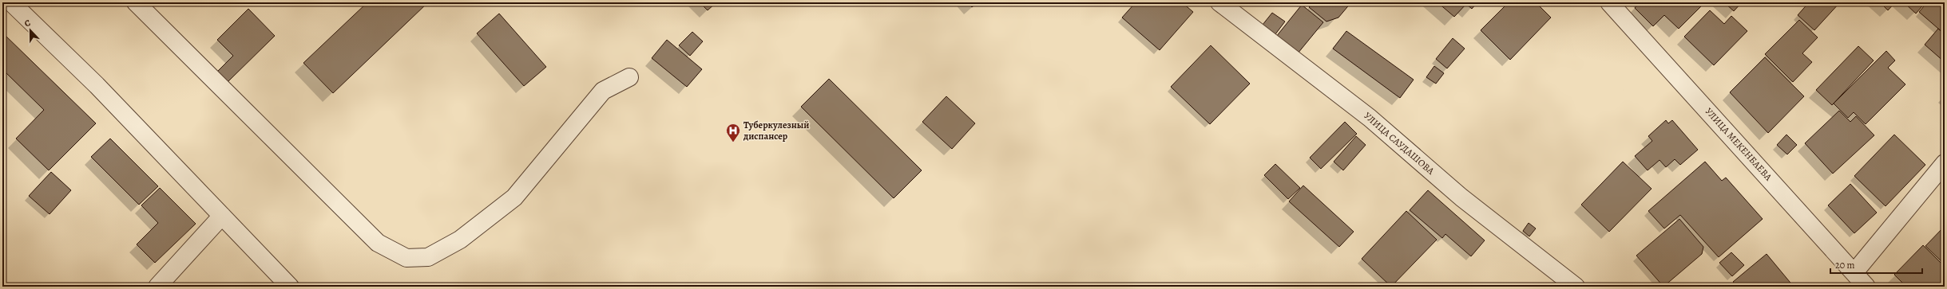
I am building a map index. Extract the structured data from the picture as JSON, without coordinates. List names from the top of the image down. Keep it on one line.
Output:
{"streets":{"street":["УЛИЦА САУДАШОВА","УЛИЦА МЕКЕНБАЕВА"]},"places":{"hospital":["Туберкулезный диспансер"]},"scale_bar":"20 m","north":"top"}
